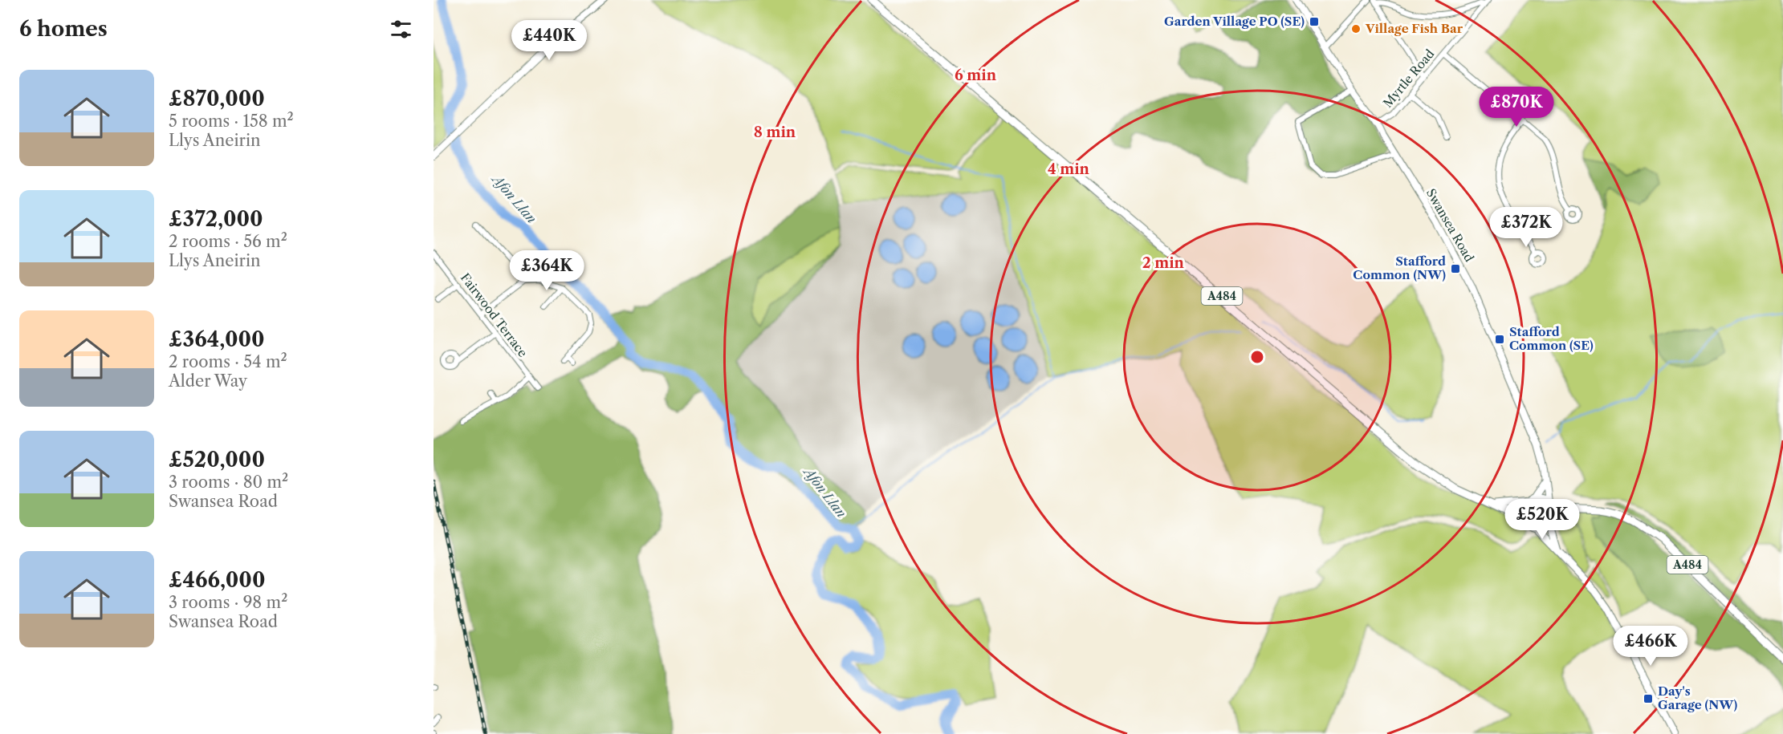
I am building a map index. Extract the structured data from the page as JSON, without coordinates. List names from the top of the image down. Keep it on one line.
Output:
{"streets":{"main road":["Swansea Road","A484"],"street":["Myrtle Road","Fairwood Terrace"]},"crossings":[["Myrtle Road","Swansea Road"],["Swansea Road","A484"]],"water":["Afon Llan"],"places":{"transit":["Garden Village PO (SE)","Stafford Common (NW)","Stafford Common (SE)","Day's Garage (NW)"],"other":["Village Fish Bar"]},"page":{"heading":"6 homes","price":["£440K","£870K","£372K","£364K","£520K","£466K"],"list":[{"name":"£870,000","note":"5 rooms · 158 m² · Llys Aneirin"},{"name":"£372,000","note":"2 rooms · 56 m² · Llys Aneirin"},{"name":"£364,000","note":"2 rooms · 54 m² · Alder Way"},{"name":"£520,000","note":"3 rooms · 80 m² · Swansea Road"},{"name":"£466,000","note":"3 rooms · 98 m² · Swansea Road"}]},"rings":["6 min","8 min","4 min","2 min"]}
